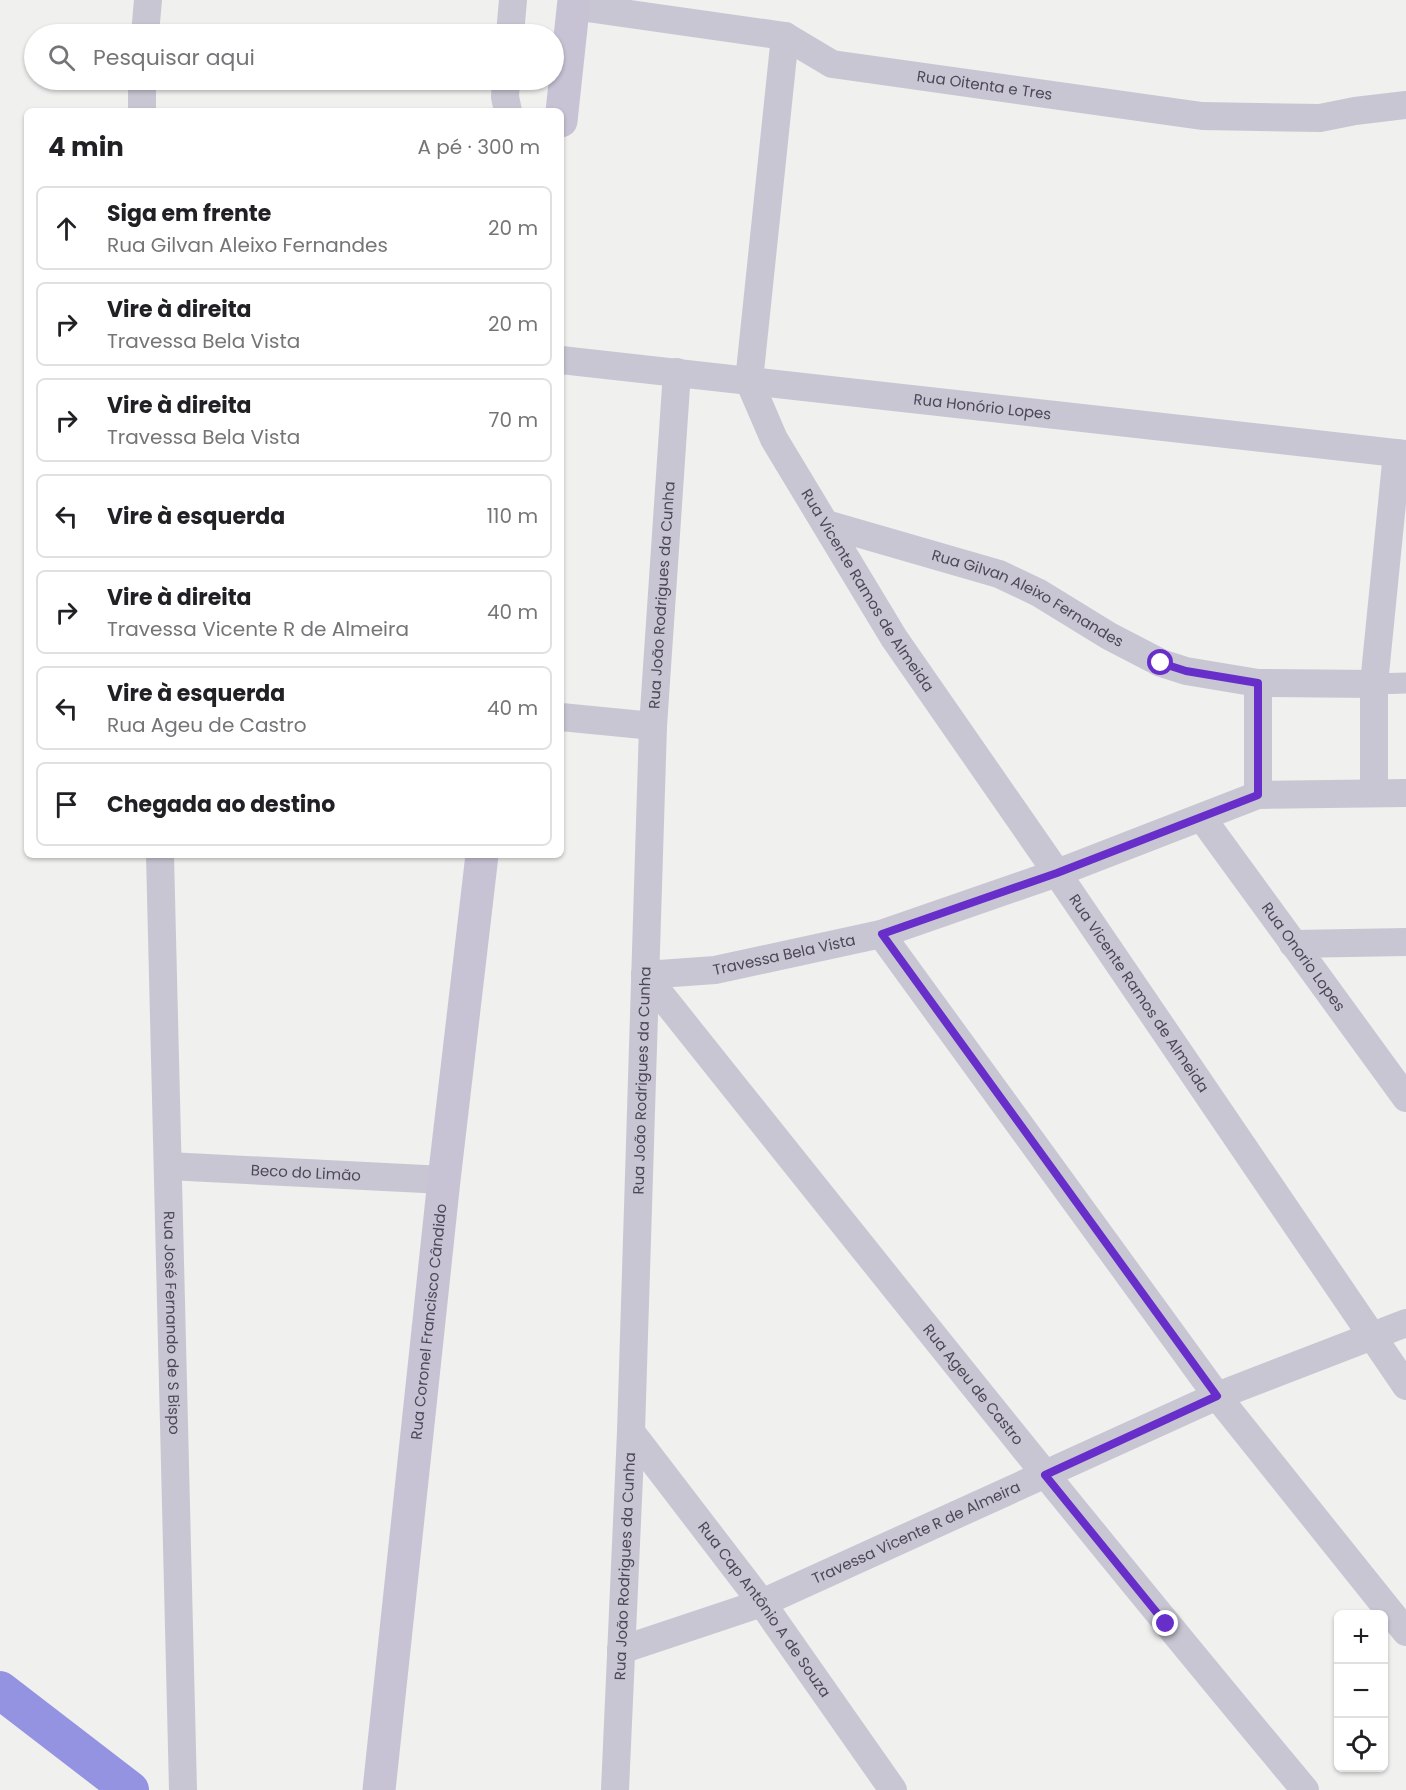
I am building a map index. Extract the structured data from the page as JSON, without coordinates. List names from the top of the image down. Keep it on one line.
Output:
{"streets":{"main road":["Rua Coronel Francisco Cândido"],"street":["Rua Oitenta e Tres","Rua Honório Lopes","Rua Vicente Ramos de Almeida","Rua João Rodrigues da Cunha","Rua Gilvan Aleixo Fernandes","Travessa Bela Vista","Rua Onorio Lopes","Beco do Limão","Rua José Fernando de S Bispo","Rua Ageu de Castro","Travessa Vicente R de Almeira","Rua Cap Antônio A de Souza"]},"crossings":[["Rua Honório Lopes","Rua Vicente Ramos de Almeida"],["Rua Honório Lopes","Rua João Rodrigues da Cunha"],["Rua Vicente Ramos de Almeida","Rua Gilvan Aleixo Fernandes"],["Rua Vicente Ramos de Almeida","Travessa Bela Vista"],["Rua Vicente Ramos de Almeida","Travessa Vicente R de Almeira"],["Rua João Rodrigues da Cunha","Travessa Bela Vista"],["Rua João Rodrigues da Cunha","Rua Ageu de Castro"],["Rua João Rodrigues da Cunha","Travessa Vicente R de Almeira"],["Rua João Rodrigues da Cunha","Rua Cap Antônio A de Souza"],["Travessa Bela Vista","Rua Onorio Lopes"],["Travessa Bela Vista","Rua Ageu de Castro"],["Beco do Limão","Rua Coronel Francisco Cândido"],["Beco do Limão","Rua José Fernando de S Bispo"],["Rua Ageu de Castro","Travessa Vicente R de Almeira"],["Travessa Vicente R de Almeira","Rua Cap Antônio A de Souza"]],"page":{"search":"Pesquisar aqui","heading":["4 min","A pé · 300 m"],"list":[["Siga em frente","Rua Gilvan Aleixo Fernandes","20 m"],["Vire à direita","Travessa Bela Vista","20 m"],["Vire à direita","Travessa Bela Vista","70 m"],["Vire à esquerda","110 m"],["Vire à direita","Travessa Vicente R de Almeira","40 m"],["Vire à esquerda","Rua Ageu de Castro","40 m"],"Chegada ao destino"],"map_buttons":["+","−"]}}
